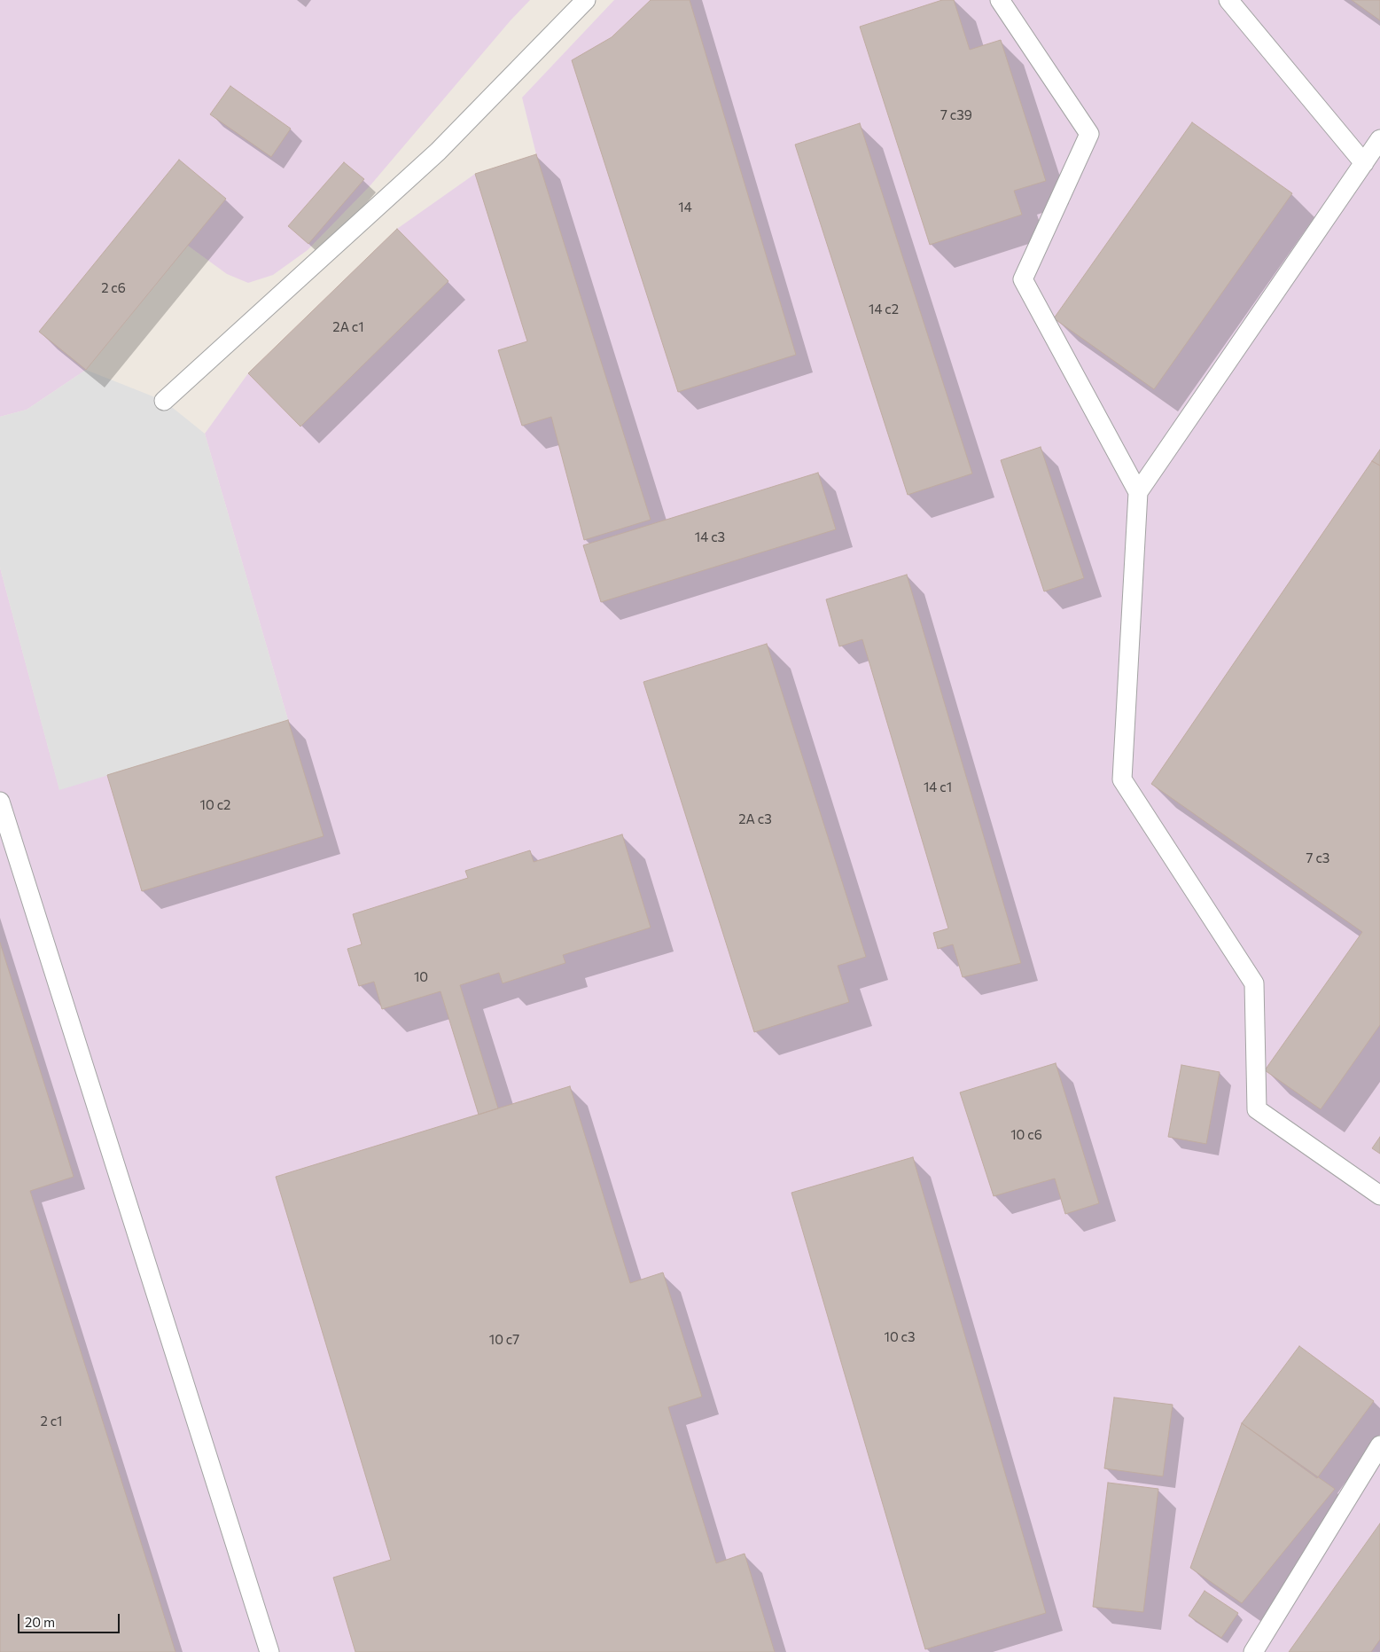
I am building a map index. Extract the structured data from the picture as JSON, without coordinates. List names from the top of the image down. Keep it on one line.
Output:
{"house_numbers":["7 с39","14","2 с6","14 с2","2А с1","14 с3","14 с1","10 с2","2А с3","7 с3","10","10 с6","10 с3","10 с7","2 с1"],"scale_bar":"20 m"}
